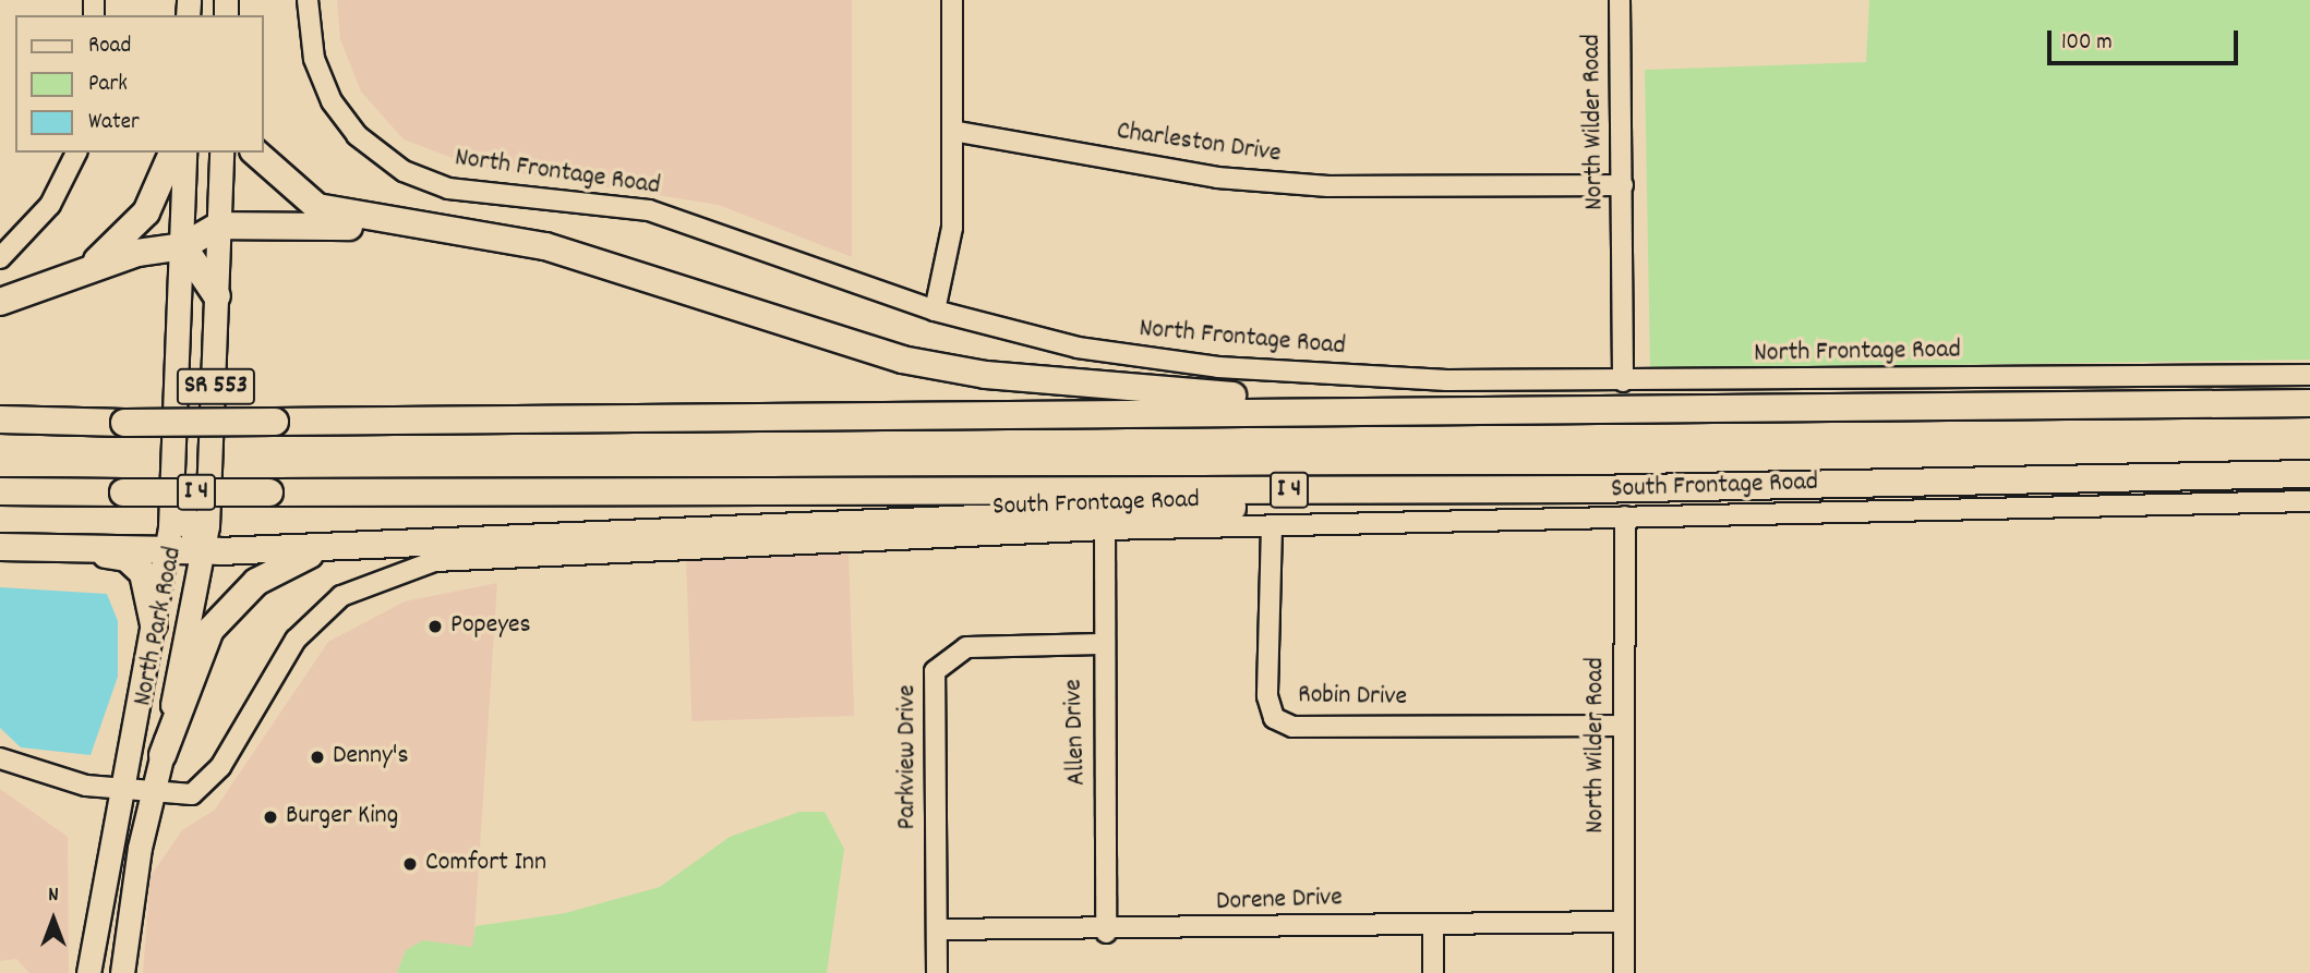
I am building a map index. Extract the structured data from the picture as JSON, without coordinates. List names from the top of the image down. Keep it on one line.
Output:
{"streets":{"highway":["I 4"],"main road":["SR 553","North Park Road"],"street":["North Wilder Road","Charleston Drive","North Frontage Road","South Frontage Road","Robin Drive","Allen Drive","Parkview Drive","Dorene Drive"]},"crossings":[["North Wilder Road","Charleston Drive"],["North Wilder Road","North Frontage Road"],["North Wilder Road","South Frontage Road"],["North Wilder Road","Robin Drive"],["North Wilder Road","Dorene Drive"],["South Frontage Road","North Park Road"],["South Frontage Road","Robin Drive"],["South Frontage Road","Allen Drive"],["Allen Drive","Parkview Drive"],["Allen Drive","Dorene Drive"],["Parkview Drive","Dorene Drive"]],"places":["Popeyes","Denny's","Burger King","Comfort Inn"],"legend":["Road","Park","Water"],"scale_bar":"100 m","north":"top"}
